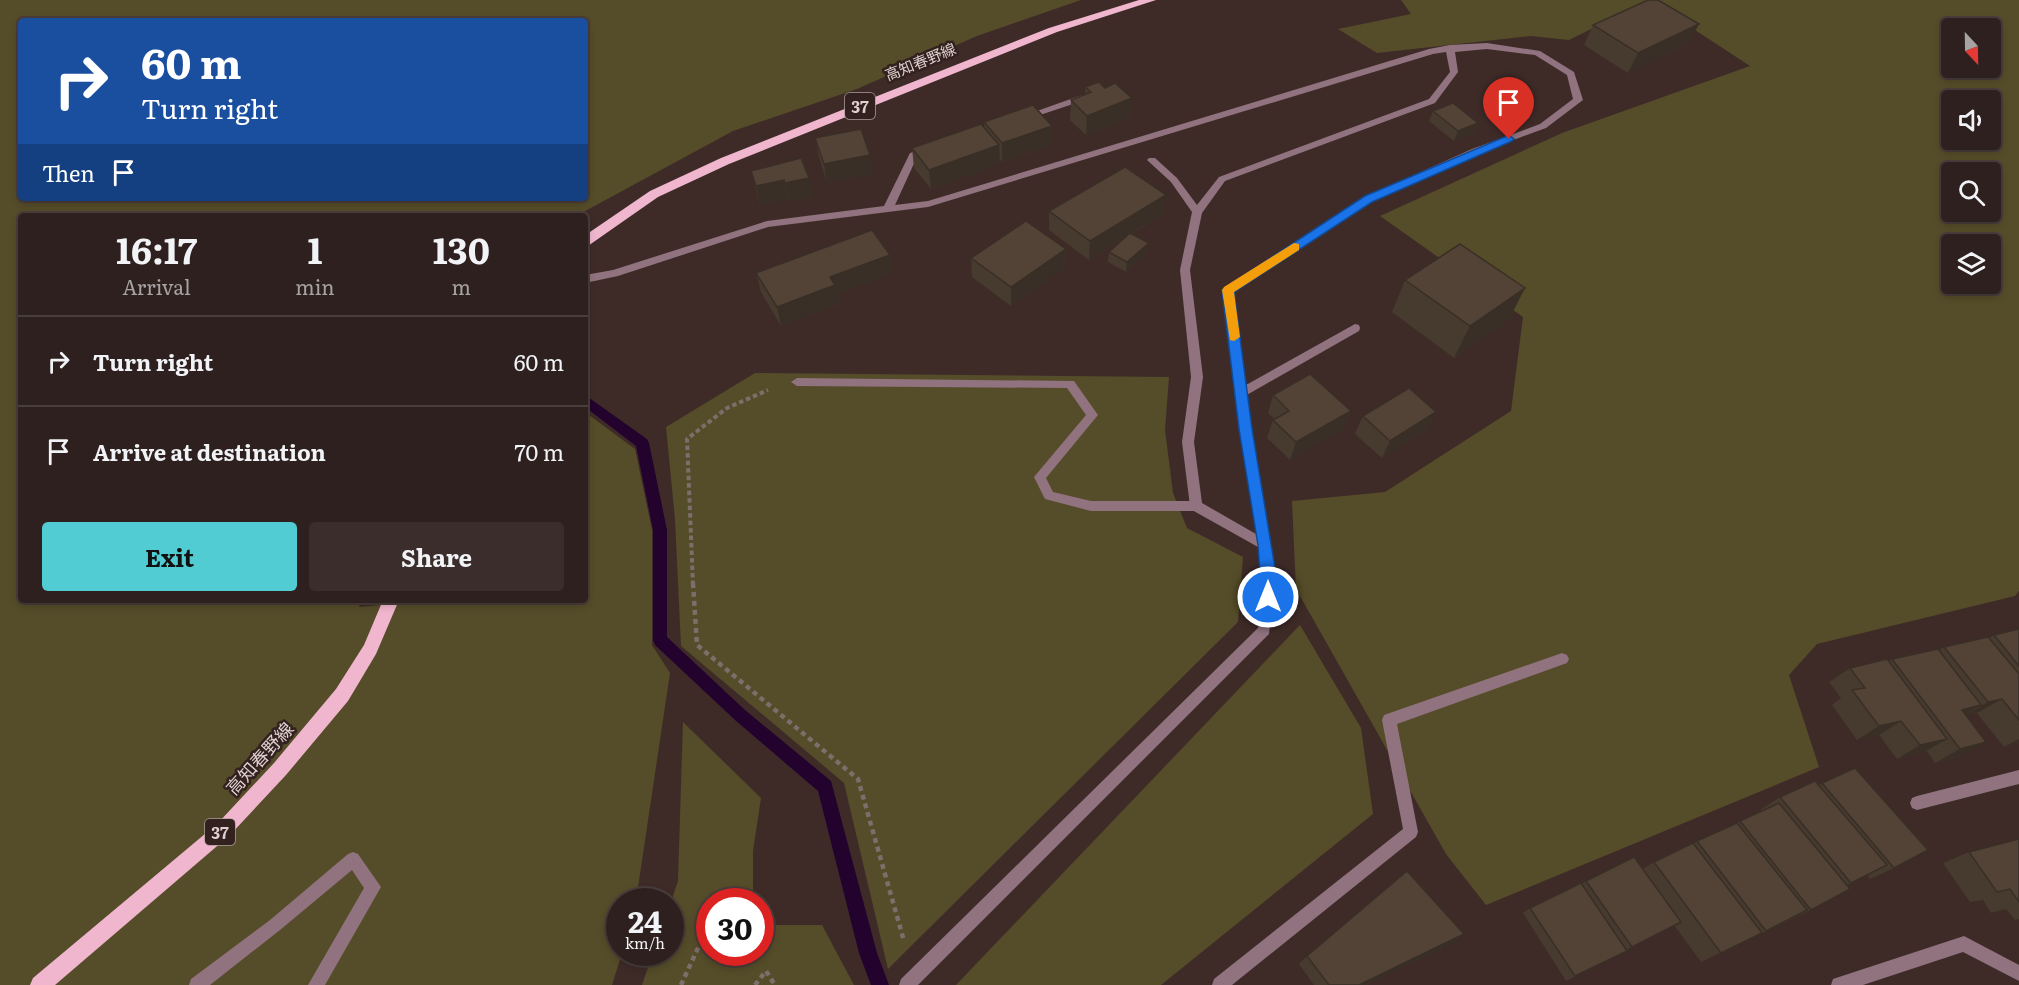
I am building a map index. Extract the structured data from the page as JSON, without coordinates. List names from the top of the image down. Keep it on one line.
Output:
{"streets":{"main road":["高知春野線","37"]},"north":"bottom","page":{"turn":["60 m","Turn right"],"then":"Then","eta":["16:17","Arrival","1","min","130","m"],"list":[{"name":"Turn right","value":"60 m"},{"name":"Arrive at destination","value":"70 m"}],"buttons":["Exit","Share"],"speed":"24 km/h","limit":"30"}}
